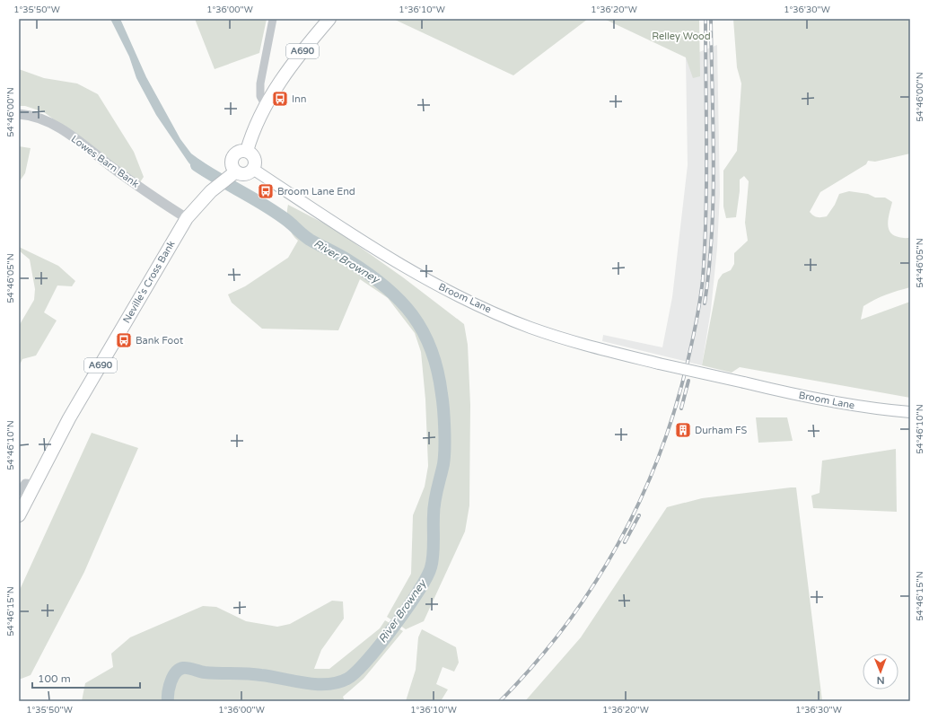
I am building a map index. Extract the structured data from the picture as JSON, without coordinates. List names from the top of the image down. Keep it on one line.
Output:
{"streets":{"main road":["A690","Neville's Cross Bank","Broom Lane"],"street":["Lowes Barn Bank"]},"crossings":[["A690","Lowes Barn Bank"],["A690","Neville's Cross Bank"],["A690","Broom Lane"],["Lowes Barn Bank","Neville's Cross Bank"]],"water":["River Browney"],"parks":["Relley Wood"],"places":{"bus stop":["Inn","Broom Lane End","Bank Foot"],"building":["Durham FS"]},"scale_bar":"100 m","north":"bottom","coordinates":["1°35'50\"W","1°36'00\"W","1°36'10\"W","1°36'20\"W","1°36'30\"W","54°46'00\"N","54°46'05\"N","54°46'10\"N","54°46'15\"N"]}
